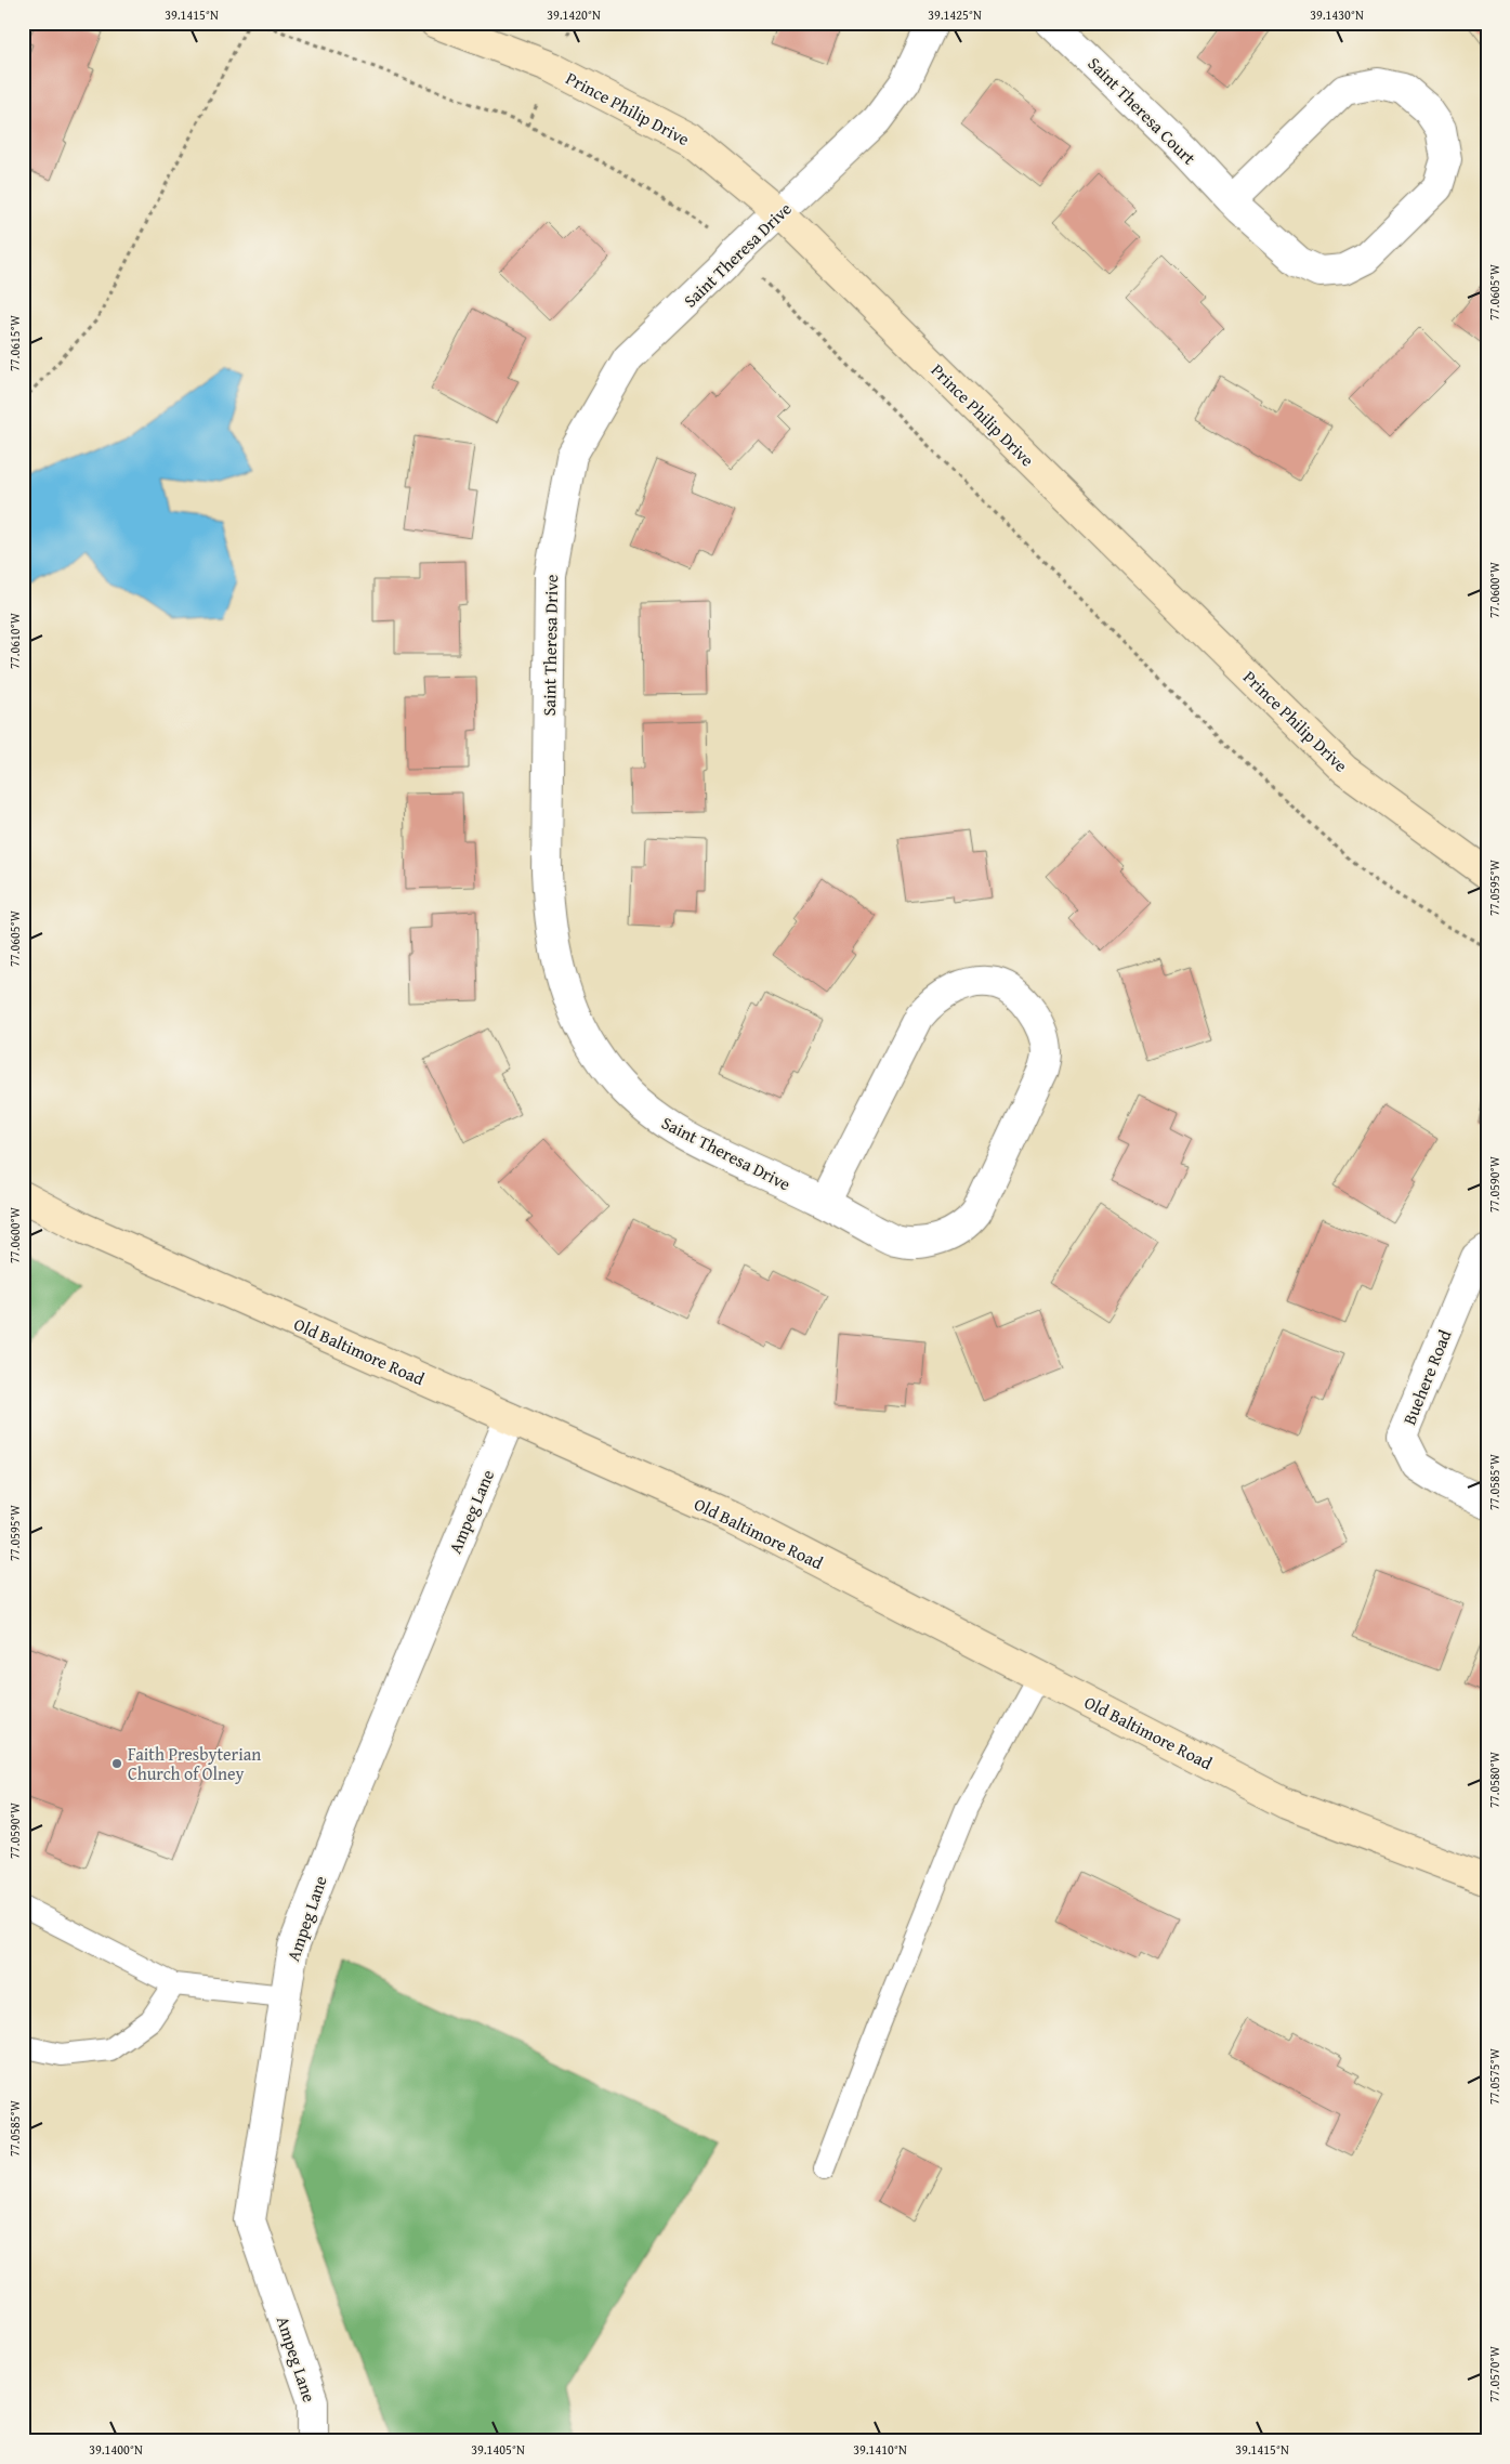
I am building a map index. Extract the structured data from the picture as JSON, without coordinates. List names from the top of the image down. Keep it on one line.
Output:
{"streets":{"street":["Prince Philip Drive","Saint Theresa Court","Saint Theresa Drive","Old Baltimore Road","Buehere Road","Ampeg Lane"]},"crossings":[["Prince Philip Drive","Saint Theresa Drive"],["Old Baltimore Road","Ampeg Lane"]],"places":["Faith Presbyterian Church of Olney"],"coordinates":["39.1415°N","39.1420°N","39.1425°N","39.1430°N","77.0605°W","77.0615°W","77.0600°W","77.0610°W","77.0595°W","77.0590°W","77.0585°W","77.0580°W","77.0575°W","77.0570°W","39.1400°N","39.1405°N","39.1410°N"]}
